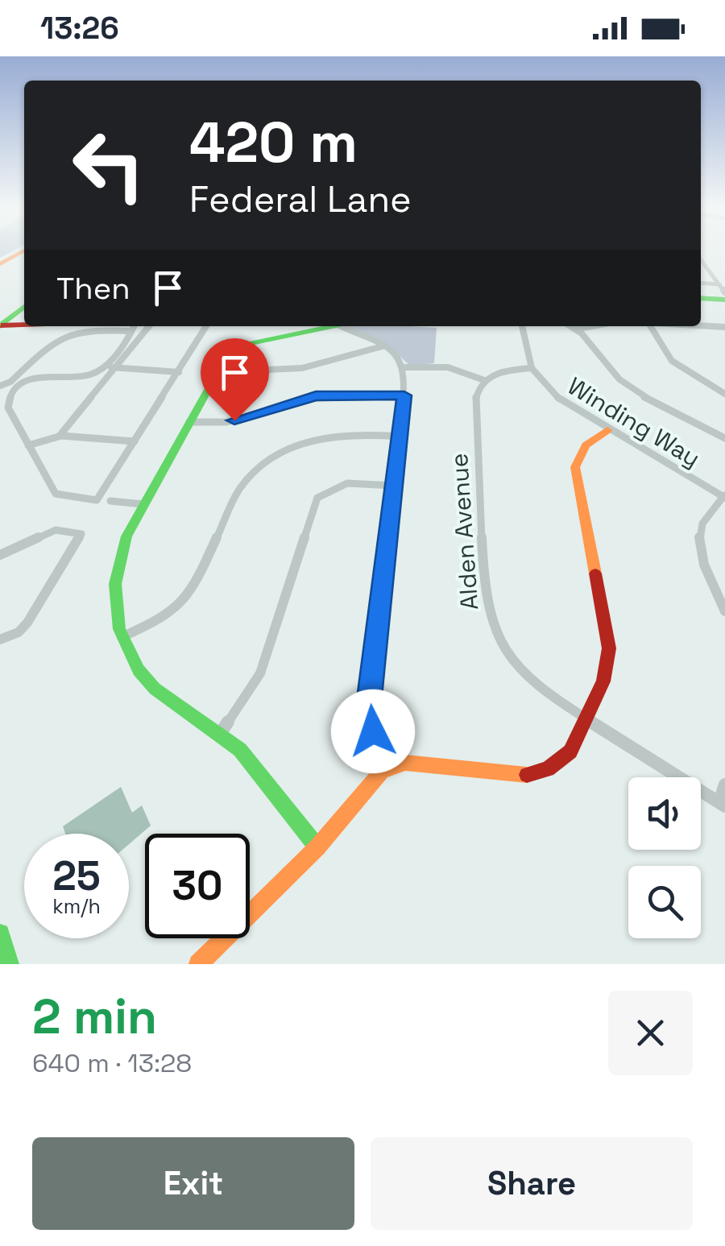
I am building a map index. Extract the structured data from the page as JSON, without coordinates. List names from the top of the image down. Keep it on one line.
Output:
{"streets":{"street":["Winding Way","Alden Avenue"]},"page":{"status":"13:26","turn":["420 m","Federal Lane"],"then":"Then","speed":"25 km/h","limit":"30","heading":["2 min","640 m · 13:28"],"buttons":["Exit","Share"]}}
